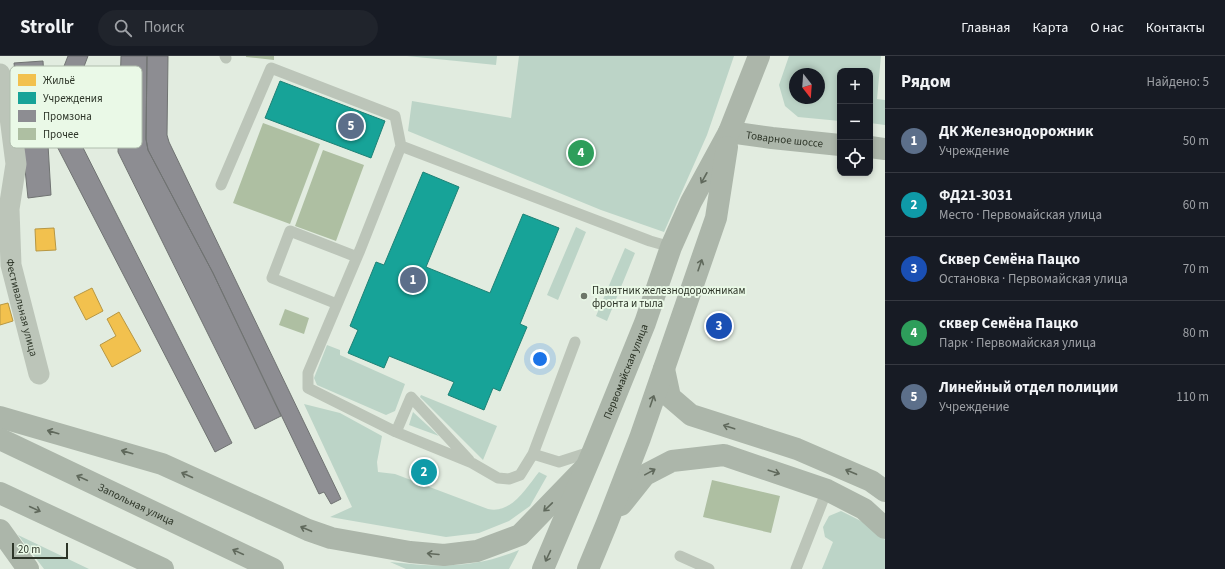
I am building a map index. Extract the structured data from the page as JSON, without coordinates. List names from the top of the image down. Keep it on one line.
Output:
{"streets":{"street":["Товарное шоссе","Фестивальная улица","Первомайская улица","Запольная улица"]},"crossings":[["Товарное шоссе","Первомайская улица"]],"places":["Памятник железнодорожникам фронта и тыла"],"legend":["Жильё","Учреждения","Промзона","Прочее"],"scale_bar":"20 m","north":"bottom","page":{"header":"Strollr","search":"Поиск","nav":["Главная","Карта","О нас","Контакты"],"heading":["Рядом","Найдено: 5"],"map_buttons":["+","−"],"list":[{"mark":"1","name":"ДК Железнодорожник","note":"Учреждение","value":"50 m"},{"mark":"2","name":"ФД21-3031","note":"Место · Первомайская улица","value":"60 m"},{"mark":"3","name":"Сквер Семёна Пацко","note":"Остановка · Первомайская улица","value":"70 m"},{"mark":"4","name":"сквер Семёна Пацко","note":"Парк · Первомайская улица","value":"80 m"},{"mark":"5","name":"Линейный отдел полиции","note":"Учреждение","value":"110 m"}],"pins":["5","4","1","3","2"],"scale":"20 m"}}
